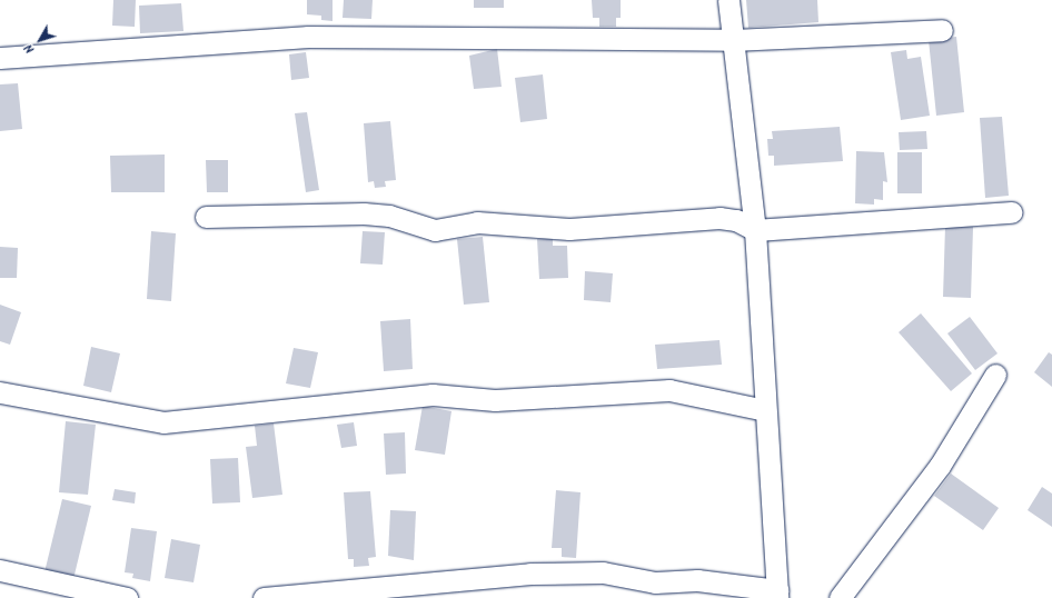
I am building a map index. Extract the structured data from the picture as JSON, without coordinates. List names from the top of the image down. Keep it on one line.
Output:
{"north":"bottom left"}
